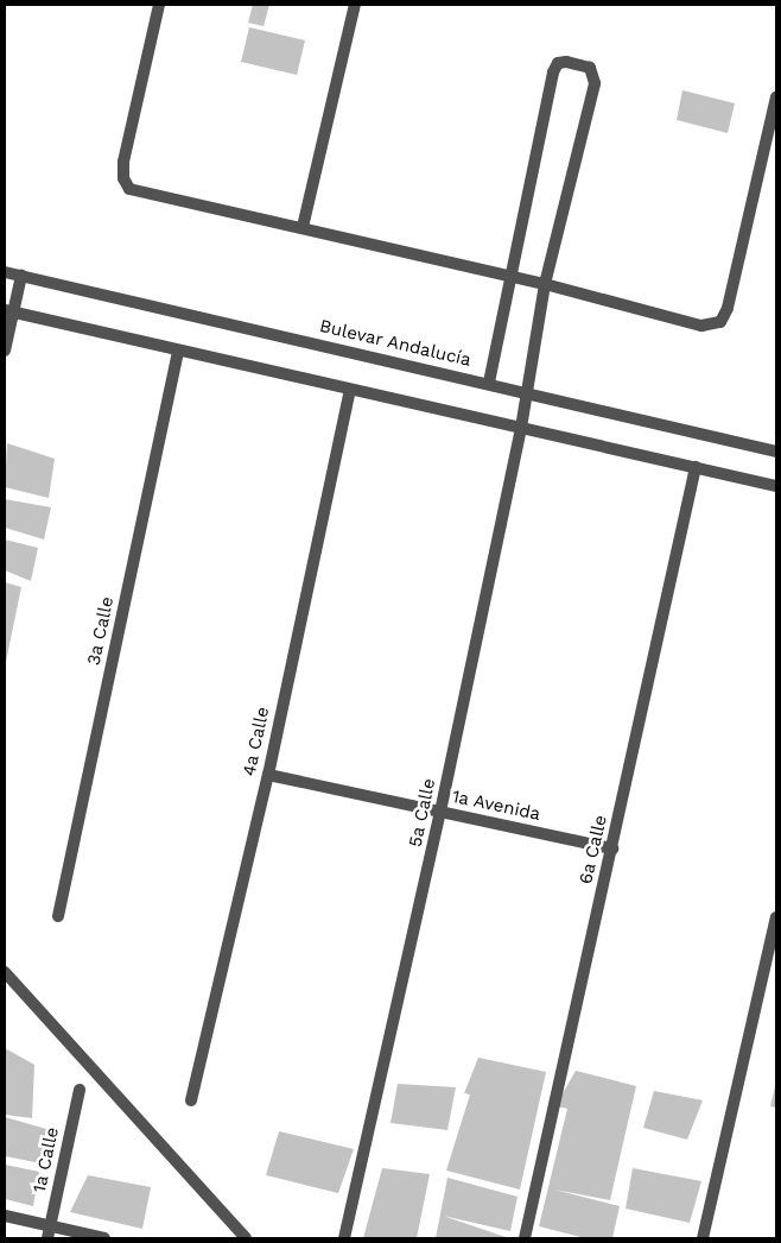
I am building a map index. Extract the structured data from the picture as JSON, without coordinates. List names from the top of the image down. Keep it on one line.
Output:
{"streets":{"street":["Bulevar Andalucía","3a Calle","4a Calle","1a Avenida","5a Calle","6a Calle","1a Calle"]},"crossings":[["Bulevar Andalucía","5a Calle"],["4a Calle","1a Avenida"],["1a Avenida","5a Calle"],["1a Avenida","6a Calle"]]}
